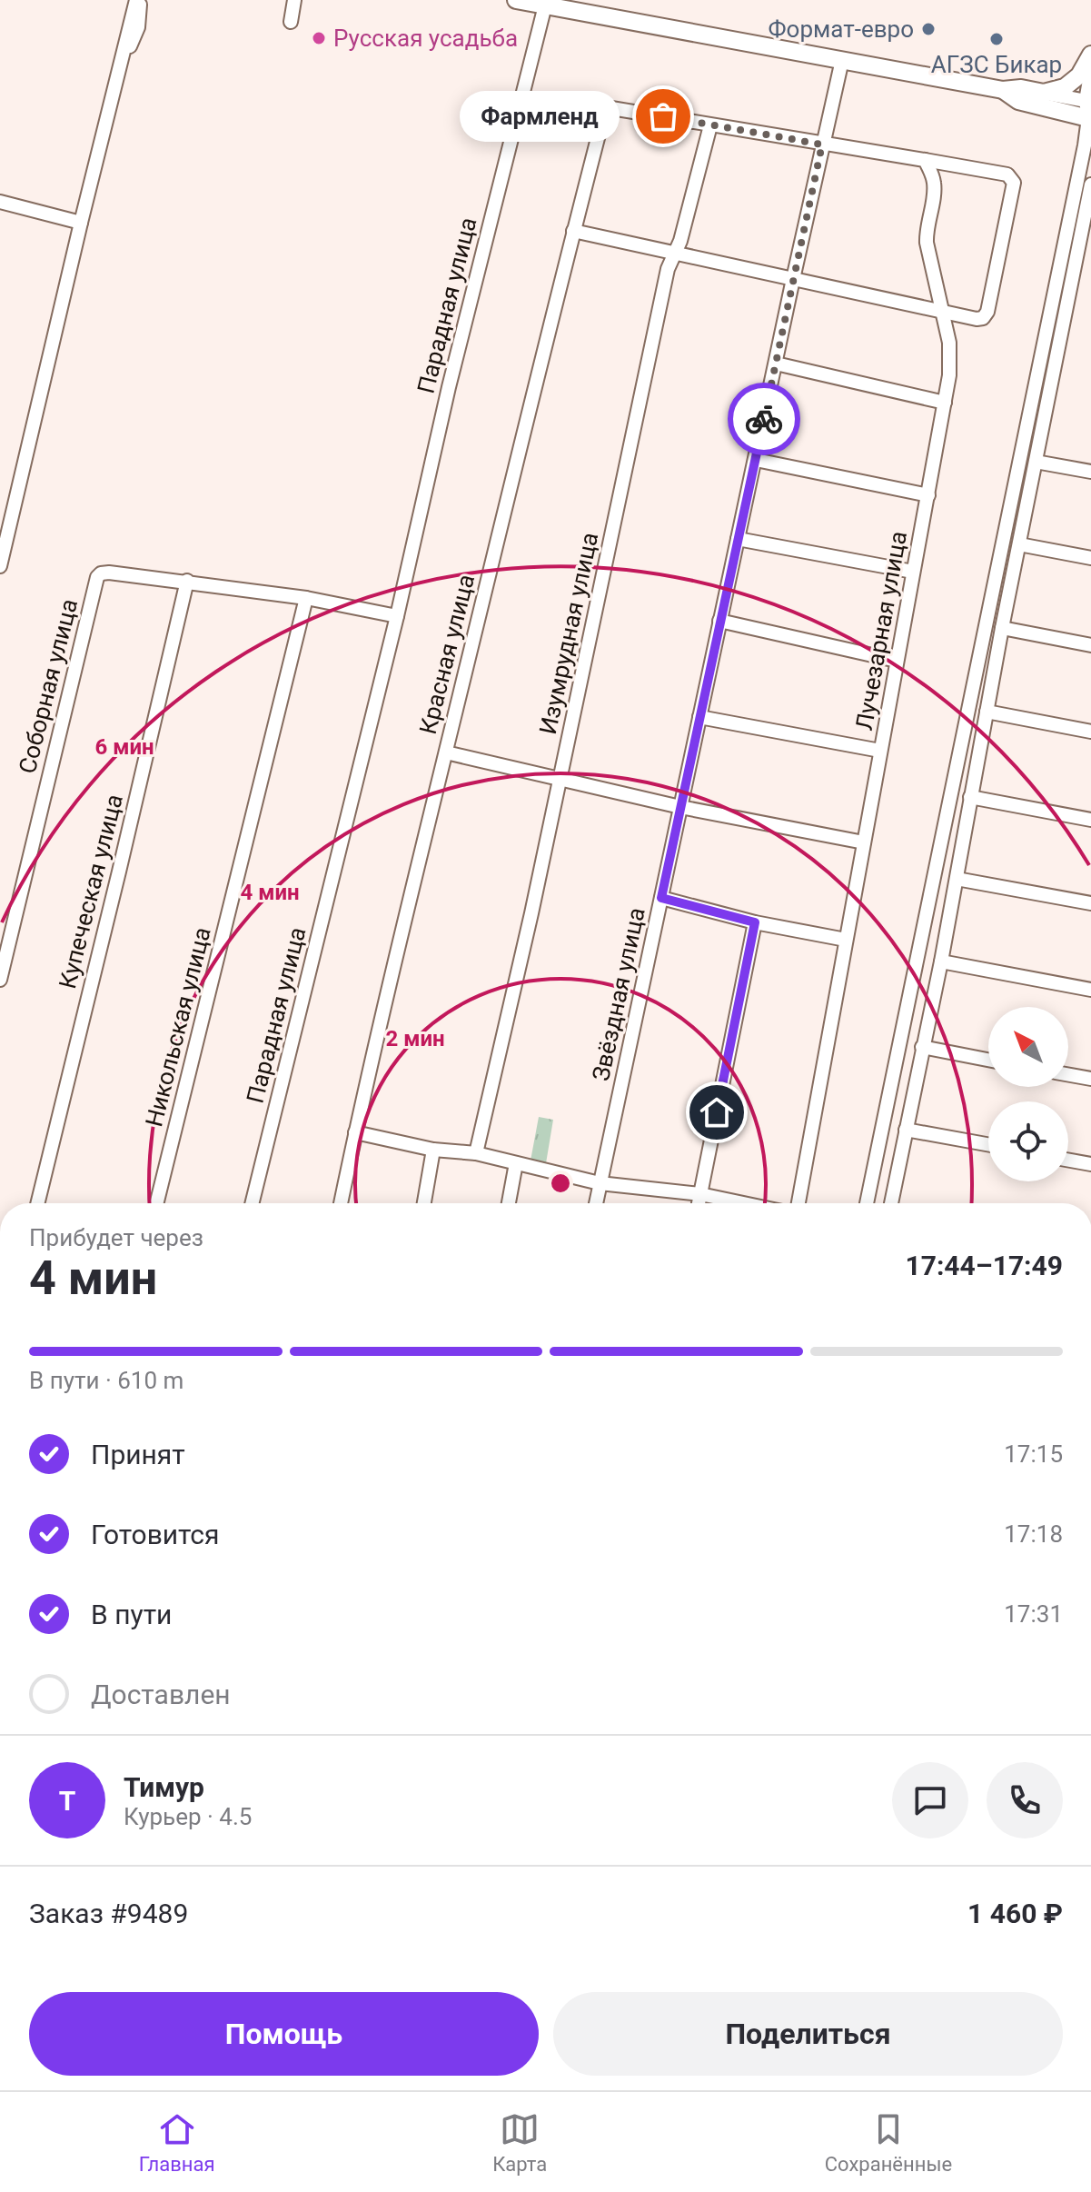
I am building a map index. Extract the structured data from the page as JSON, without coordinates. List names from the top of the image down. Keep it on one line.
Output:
{"streets":{"street":["Парадная улица","Лучезарная улица","Изумрудная улица","Красная улица","Соборная улица","Купеческая улица","Звёздная улица","Никольская улица"]},"crossings":[["Изумрудная улица","Красная улица"],["Соборная улица","Купеческая улица"]],"places":["Формат-евро","Русская усадьба","АГЗС Бикар","Фармленд"],"north":"top left","page":{"bubble":"Фармленд","heading":["4 мин","Прибудет через","17:44–17:49"],"panel":["Тимур","Курьер · 4.5","Заказ #9489","1 460 ₽"],"bar":"В пути · 610 m","list":[["Принят","17:15"],["Готовится","17:18"],["В пути","17:31"],"Доставлен"],"round":"Т","buttons":["Помощь","Поделиться"],"tabs":["Главная","Карта","Сохранённые"]},"rings":["6 мин","4 мин","2 мин"]}
